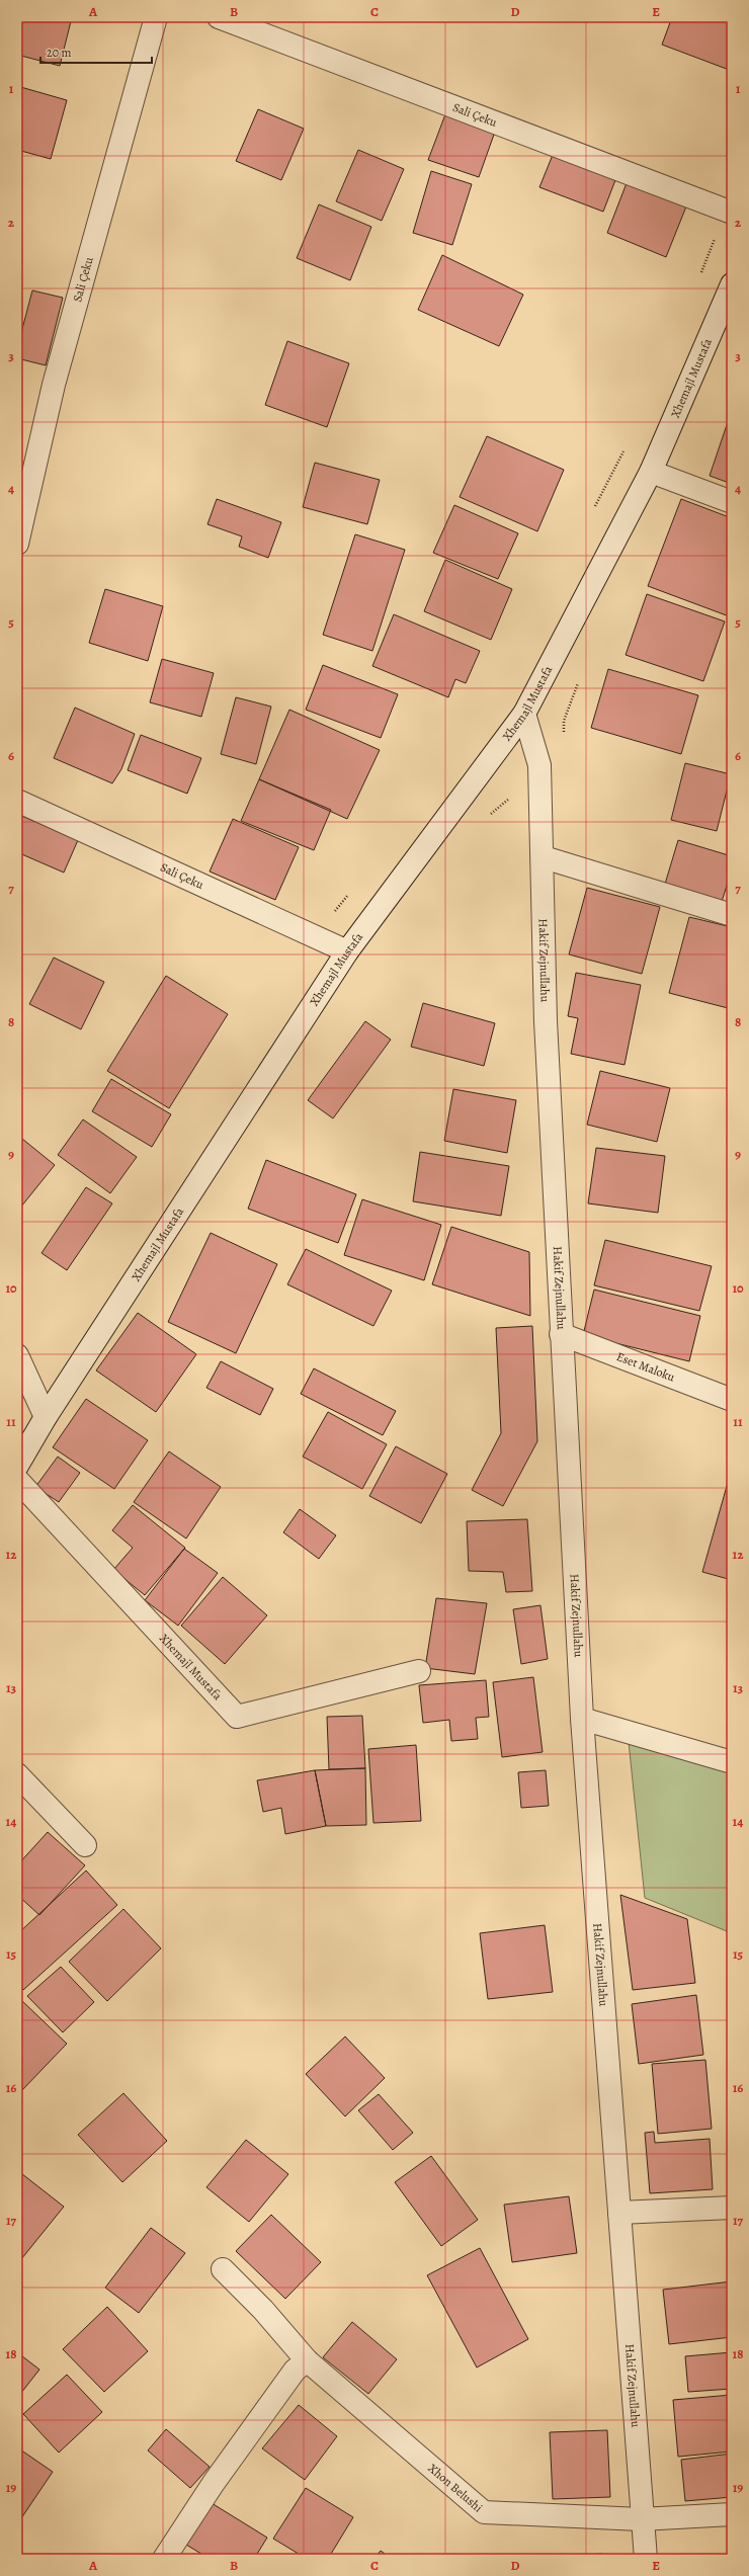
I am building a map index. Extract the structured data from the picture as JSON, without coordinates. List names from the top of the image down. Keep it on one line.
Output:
{"streets":{"street":["Sali Çeku","Xhemajl Mustafa","Hakif Zejnullahu","Eset Maloku","Xhon Belushi"]},"crossings":[["Sali Çeku","Xhemajl Mustafa"],["Xhemajl Mustafa","Hakif Zejnullahu"],["Hakif Zejnullahu","Eset Maloku"],["Hakif Zejnullahu","Xhon Belushi"]],"scale_bar":"20 m","grid":{"columns":["A","B","C","D","E"],"rows":["1","2","3","4","5","6","7","8","9","10","11","12","13","14","15","16","17","18","19"]}}
